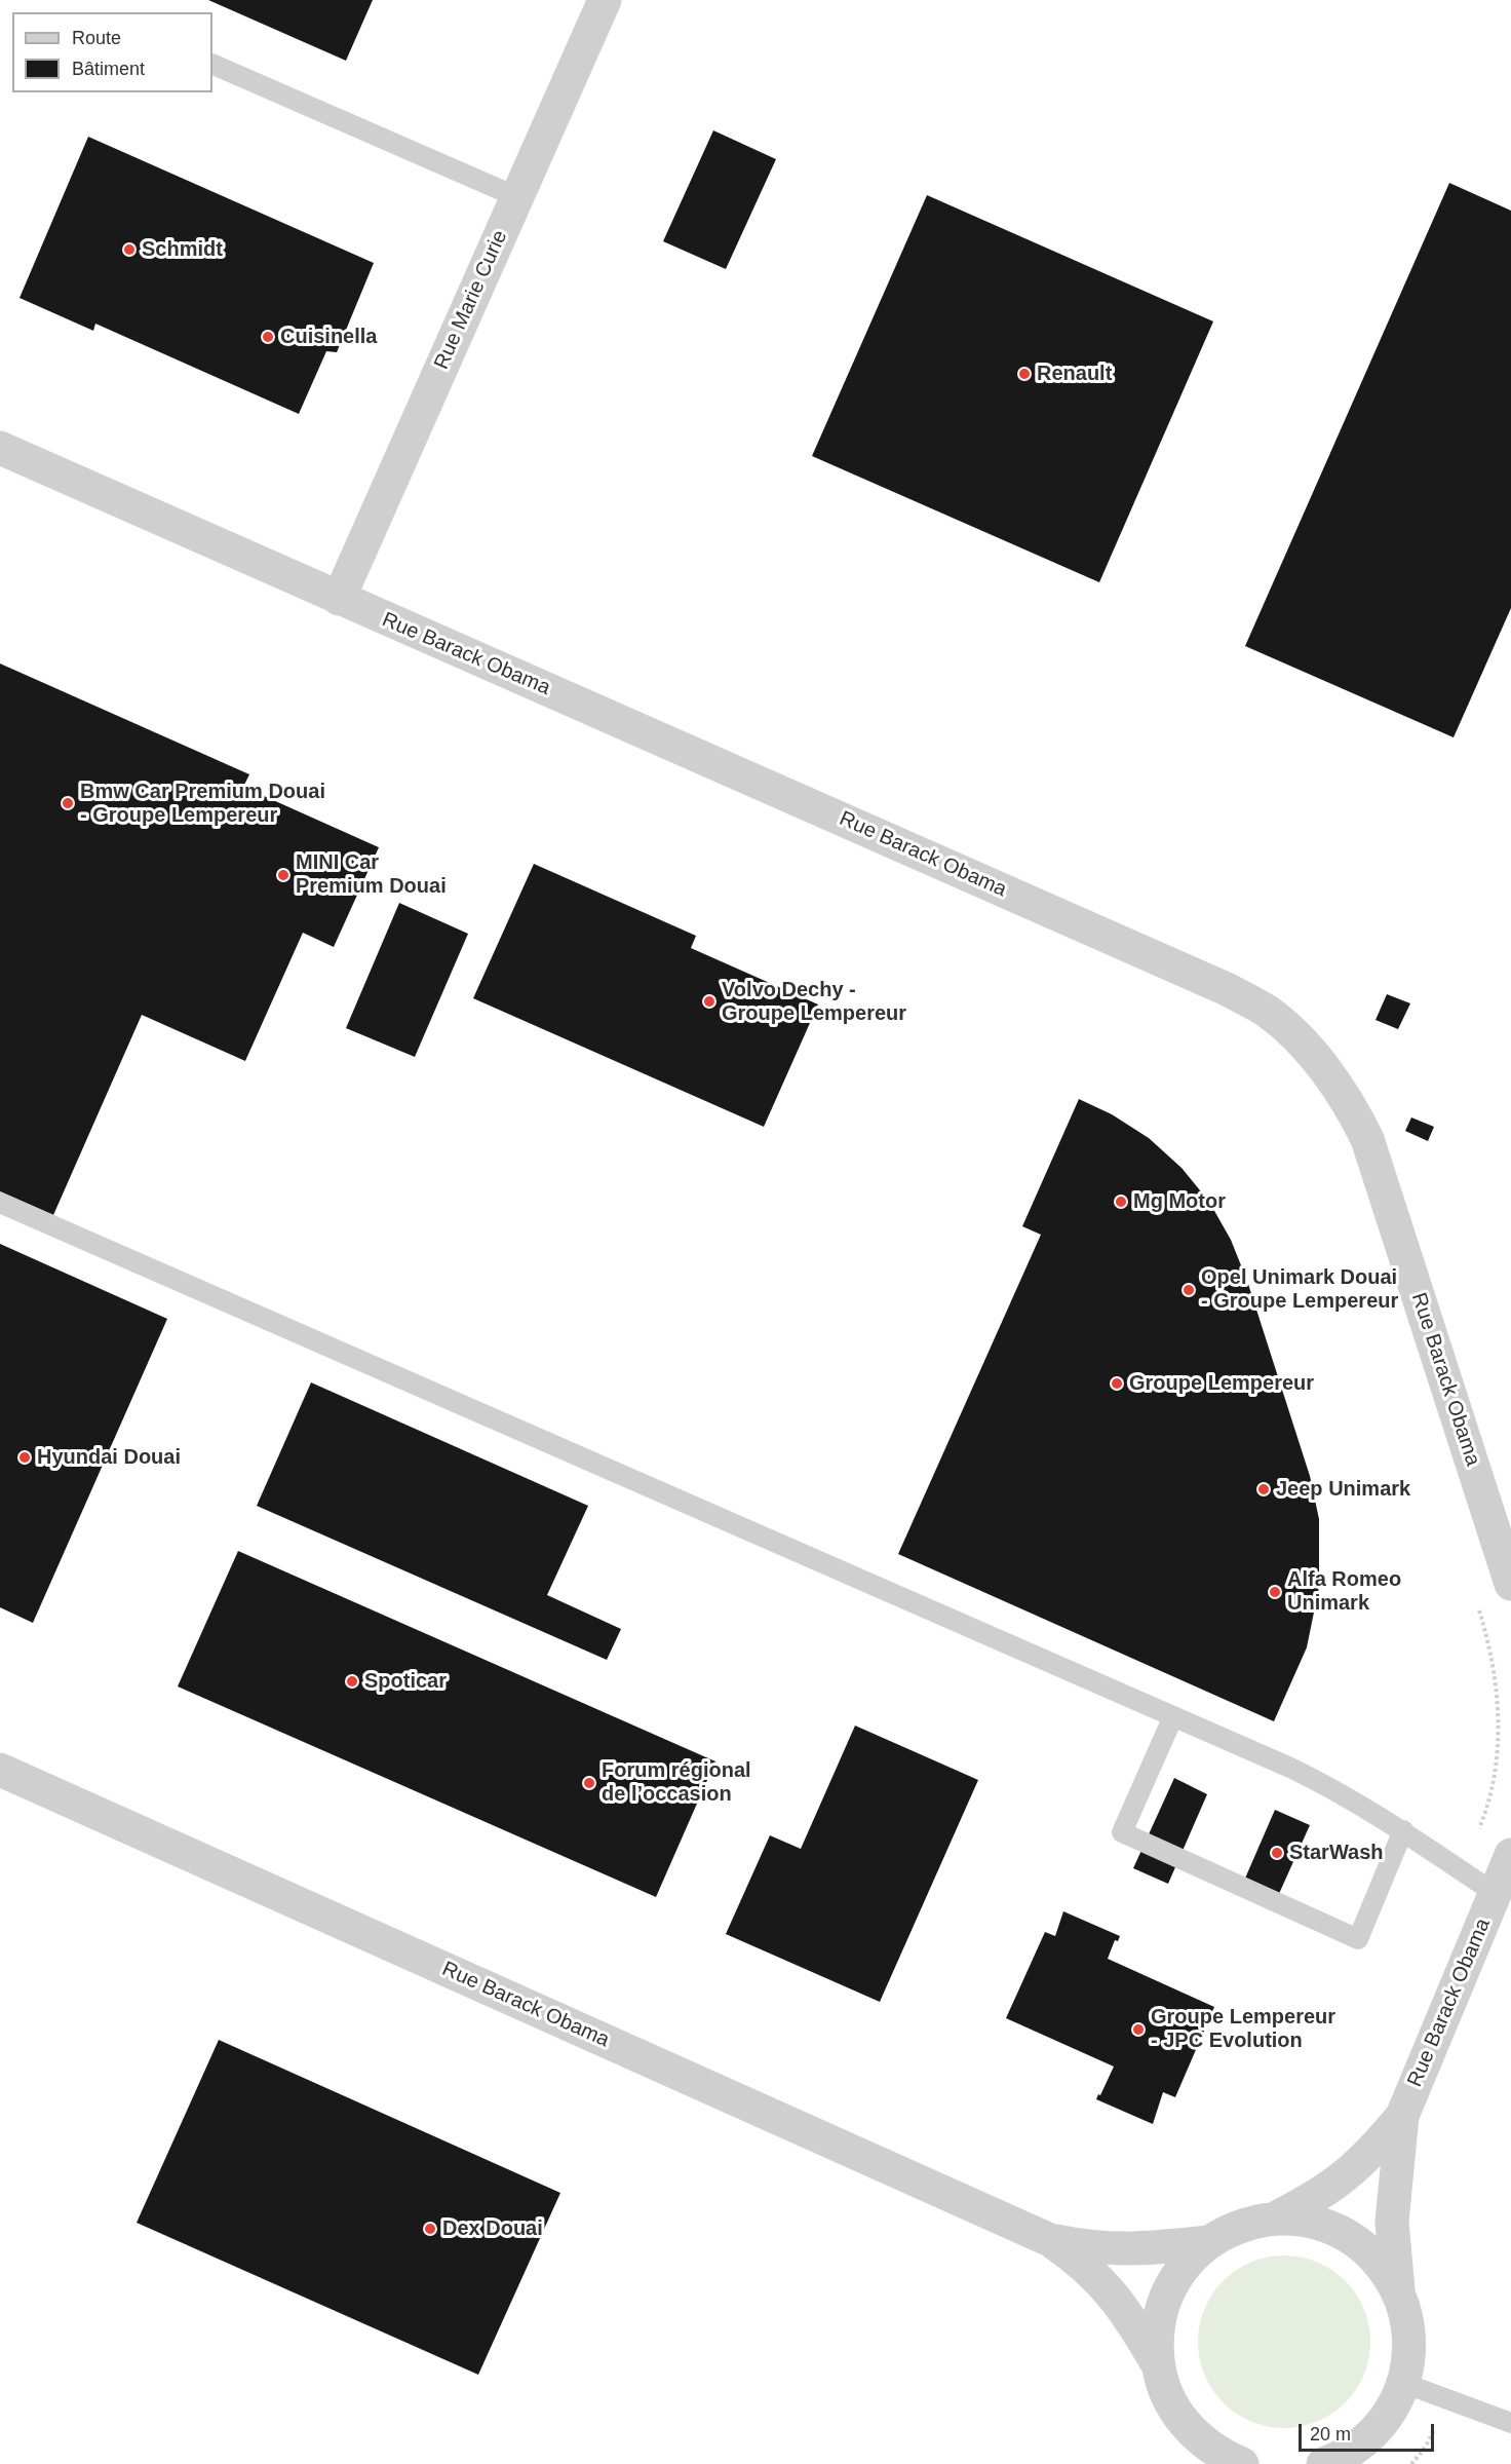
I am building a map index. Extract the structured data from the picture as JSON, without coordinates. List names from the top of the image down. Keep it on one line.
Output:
{"streets":{"street":["Rue Marie Curie","Rue Barack Obama"]},"crossings":[["Rue Marie Curie","Rue Barack Obama"]],"places":["Schmidt","Cuisinella","Renault","Bmw Car Premium Douai - Groupe Lempereur","MINI Car Premium Douai","Volvo Dechy - Groupe Lempereur","Mg Motor","Opel Unimark Douai - Groupe Lempereur","Groupe Lempereur","Hyundai Douai","Jeep Unimark","Alfa Romeo Unimark","Spoticar","Forum régional de l’occasion","StarWash","Groupe Lempereur - JPC Evolution","Dex Douai"],"legend":["Route","Bâtiment"],"scale_bar":"20 m"}
